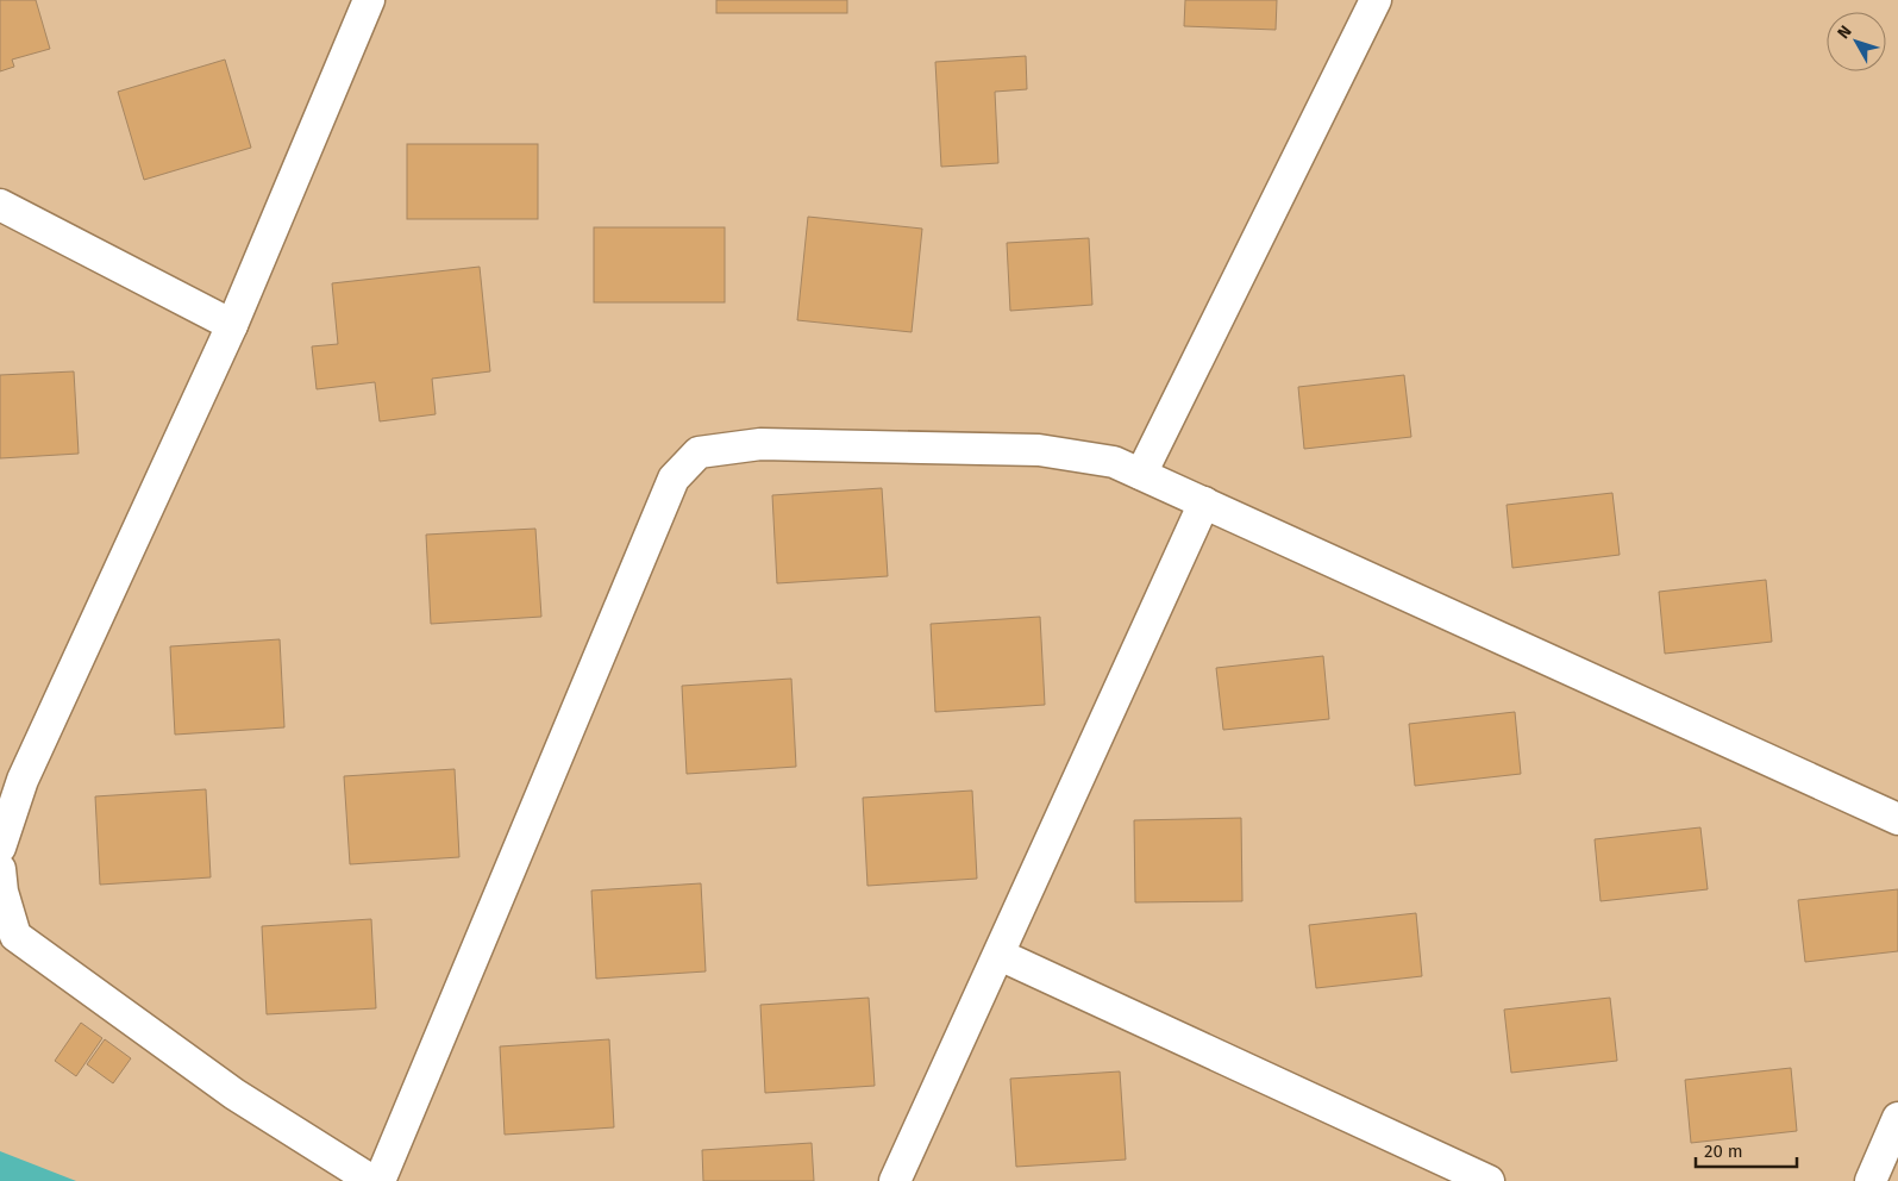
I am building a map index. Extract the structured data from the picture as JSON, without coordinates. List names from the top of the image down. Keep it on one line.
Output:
{"scale_bar":"20 m","north":"top left"}
